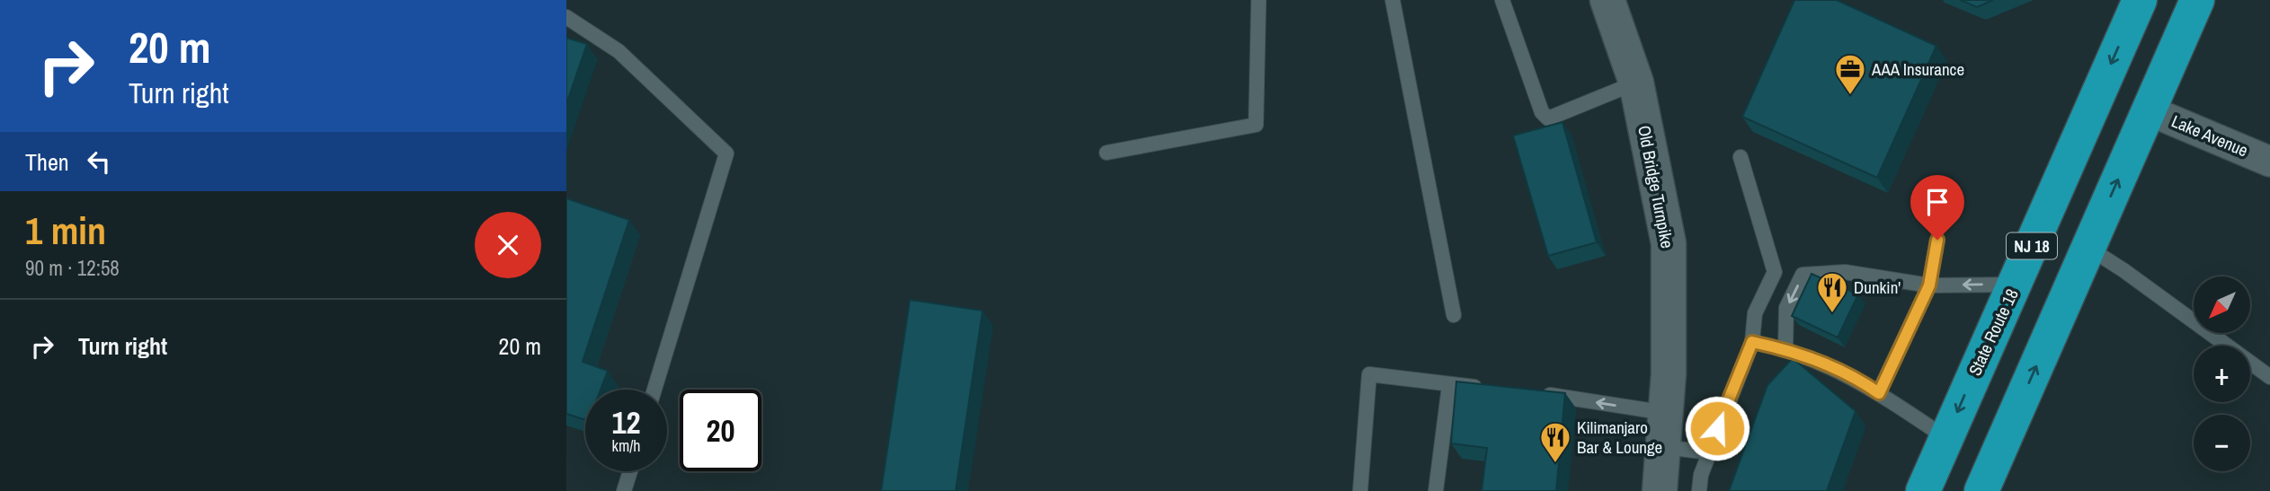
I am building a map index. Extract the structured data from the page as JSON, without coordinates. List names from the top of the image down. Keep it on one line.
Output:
{"streets":{"highway":["NJ 18","State Route 18"],"street":["Lake Avenue","Old Bridge Turnpike"]},"crossings":[["Lake Avenue","NJ 18"]],"places":{"office":["AAA Insurance"],"restaurant":["Dunkin'","Kilimanjaro Bar & Lounge"]},"north":"bottom left","page":{"turn":["20 m","Turn right"],"then":"Then","heading":["1 min","90 m · 12:58"],"map_buttons":["+","−"],"list":[{"name":"Turn right","value":"20 m"}],"speed":"12 km/h","limit":"20"}}
